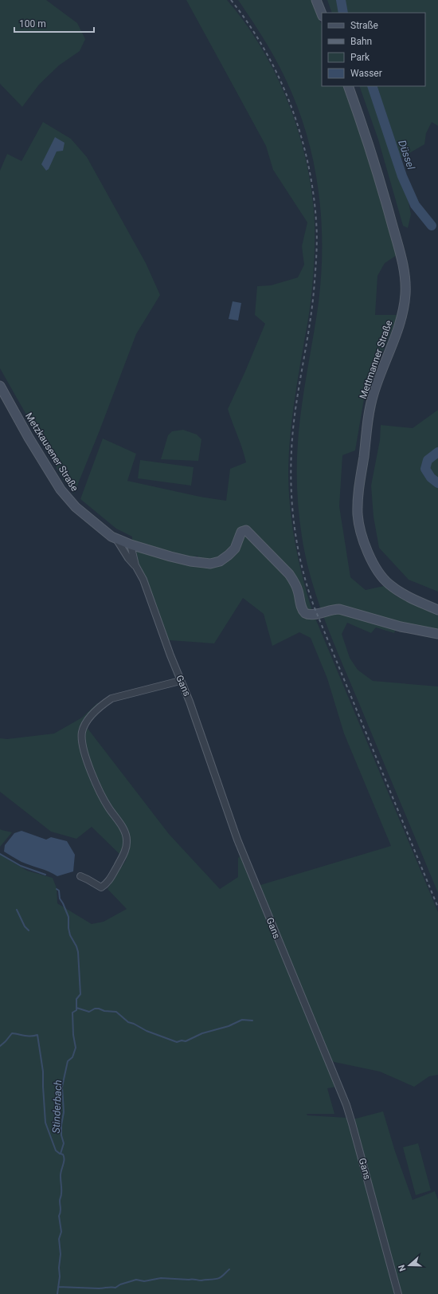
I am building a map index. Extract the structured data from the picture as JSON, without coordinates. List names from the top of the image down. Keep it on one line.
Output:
{"streets":{"main road":["Mettmanner Straße","Metzkausener Straße"],"street":["Gans"]},"crossings":[["Metzkausener Straße","Gans"]],"water":["Düssel","Stinderbach"],"legend":["Straße","Bahn","Park","Wasser"],"scale_bar":"100 m","north":"left"}
